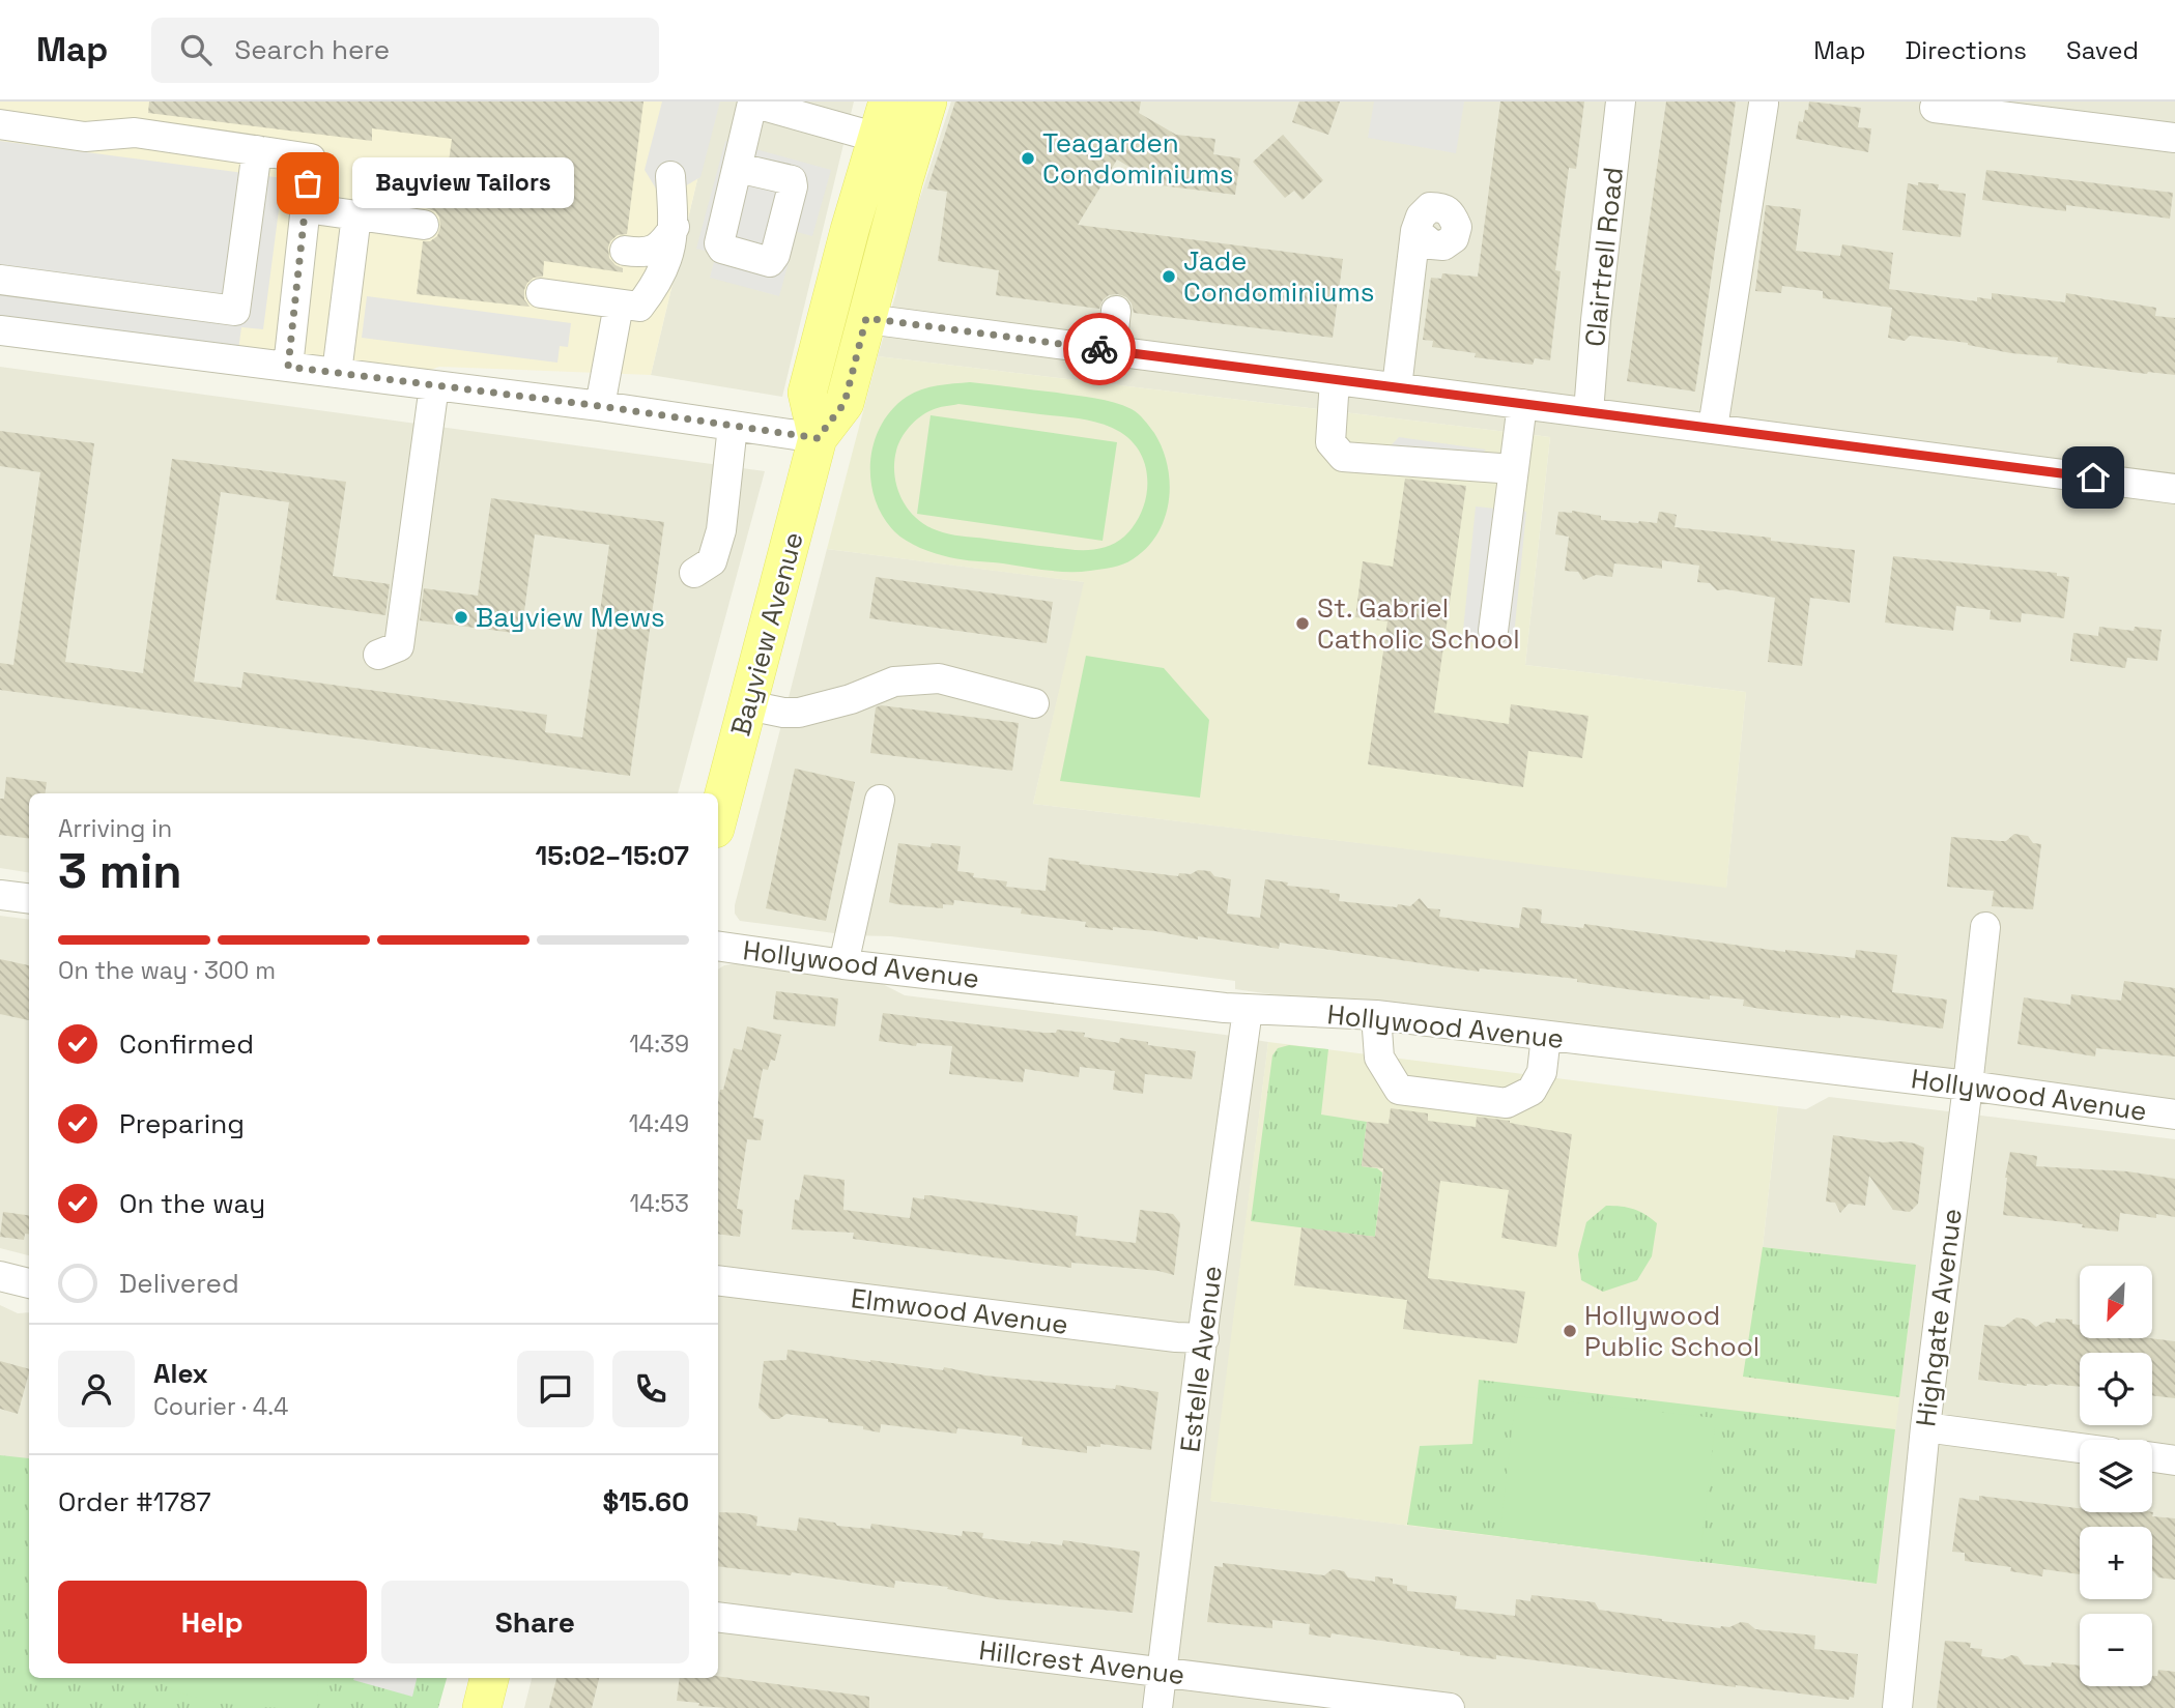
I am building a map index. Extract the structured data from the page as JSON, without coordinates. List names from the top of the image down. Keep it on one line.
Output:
{"streets":{"main road":["Bayview Avenue"],"street":["Clairtrell Road","Hollywood Avenue","Elmwood Avenue","Highgate Avenue","Estelle Avenue","Hillcrest Avenue"]},"crossings":[["Hollywood Avenue","Highgate Avenue"],["Hollywood Avenue","Estelle Avenue"],["Elmwood Avenue","Estelle Avenue"],["Estelle Avenue","Hillcrest Avenue"]],"places":["Teagarden Condominiums","Bayview Tailors","Jade Condominiums","Bayview Mews","St. Gabriel Catholic School","Hollywood Public School"],"north":"bottom left","page":{"header":"Map","search":"Search here","nav":["Map","Directions","Saved"],"bubble":"Bayview Tailors","heading":["3 min","Arriving in","15:02–15:07"],"panel":["Alex","Courier · 4.4","Order #1787","$15.60"],"bar":"On the way · 300 m","list":[["Confirmed","14:39"],["Preparing","14:49"],["On the way","14:53"],"Delivered"],"map_buttons":["+","−"],"buttons":["Help","Share"]}}
